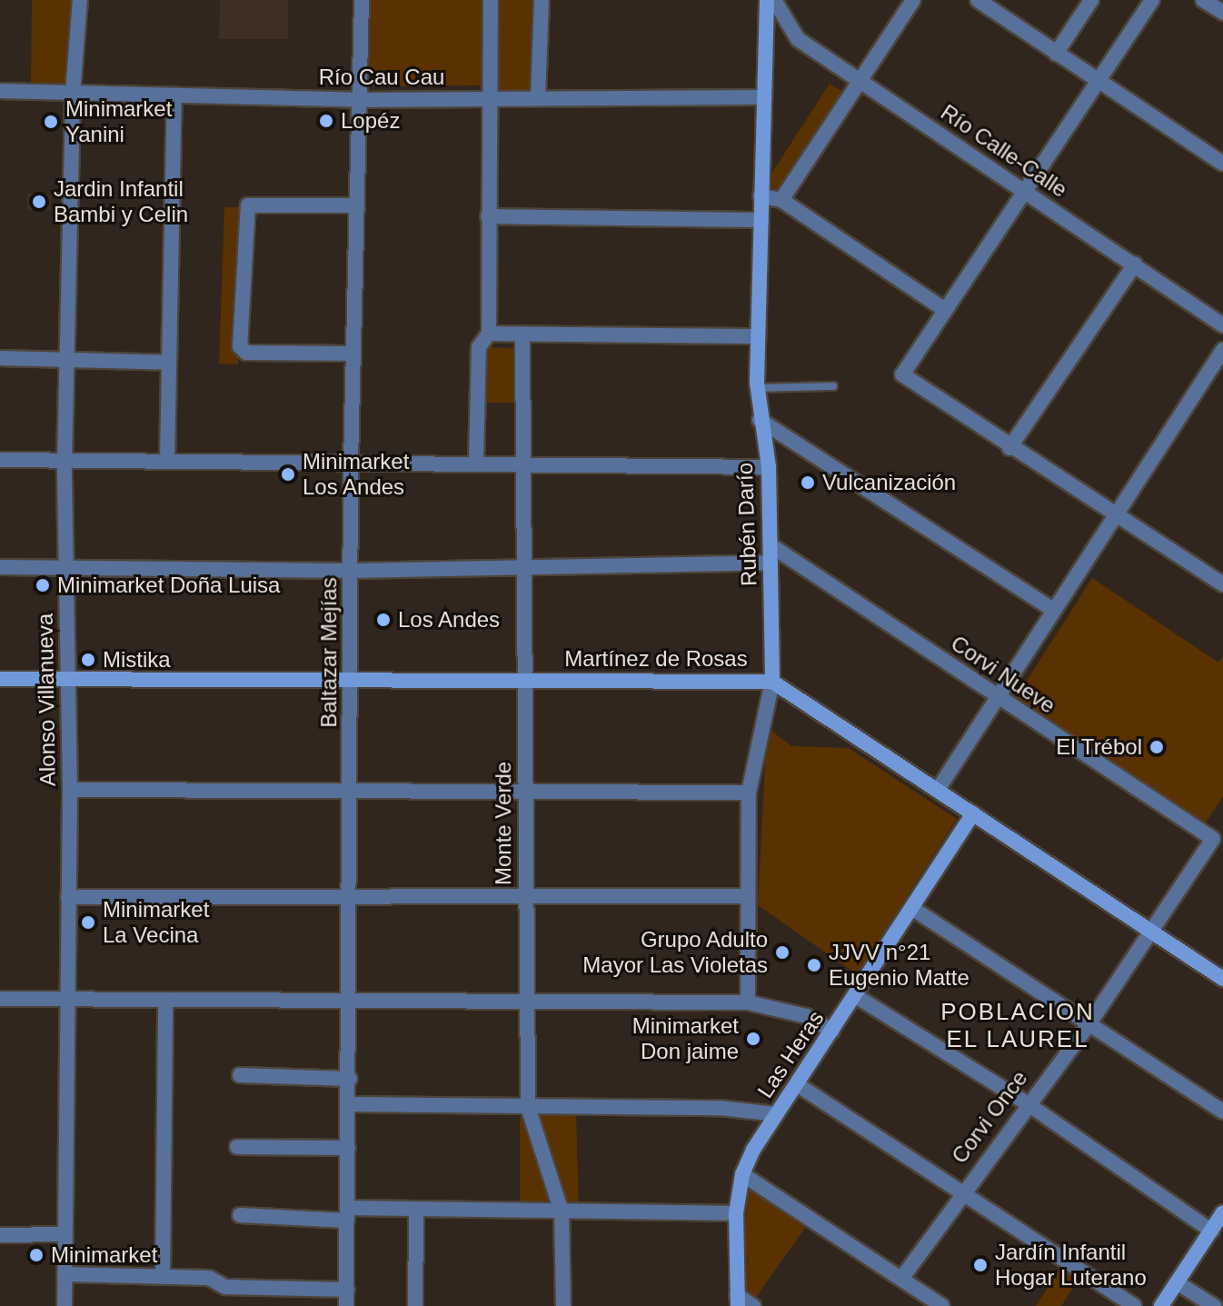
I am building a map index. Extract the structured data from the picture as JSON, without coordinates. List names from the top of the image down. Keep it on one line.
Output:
{"streets":{"street":["Río Cau Cau","Río Calle-Calle","Rubén Darío","Baltazar Mejías","Martínez de Rosas","Corvi Nueve","Alonso Villanueva","Monte Verde","Las Heras","Corvi Once"]},"crossings":[["Río Cau Cau","Rubén Darío"],["Río Cau Cau","Baltazar Mejías"],["Río Cau Cau","Alonso Villanueva"],["Rubén Darío","Martínez de Rosas"],["Rubén Darío","Corvi Nueve"],["Baltazar Mejías","Martínez de Rosas"],["Martínez de Rosas","Alonso Villanueva"],["Martínez de Rosas","Monte Verde"],["Martínez de Rosas","Las Heras"],["Martínez de Rosas","Corvi Once"],["Corvi Nueve","Corvi Once"]],"districts":["POBLACION EL LAUREL"],"places":["Lopéz","Minimarket Yanini","Jardin Infantil Bambi y Celin","Minimarket Los Andes","Vulcanización","Minimarket Doña Luisa","Los Andes","Mistika","El Trébol","Minimarket La Vecina","Grupo Adulto Mayor Las Violetas","JJVV n°21 Eugenio Matte","Minimarket Don jaime","Minimarket","Jardín Infantil Hogar Luterano"]}
